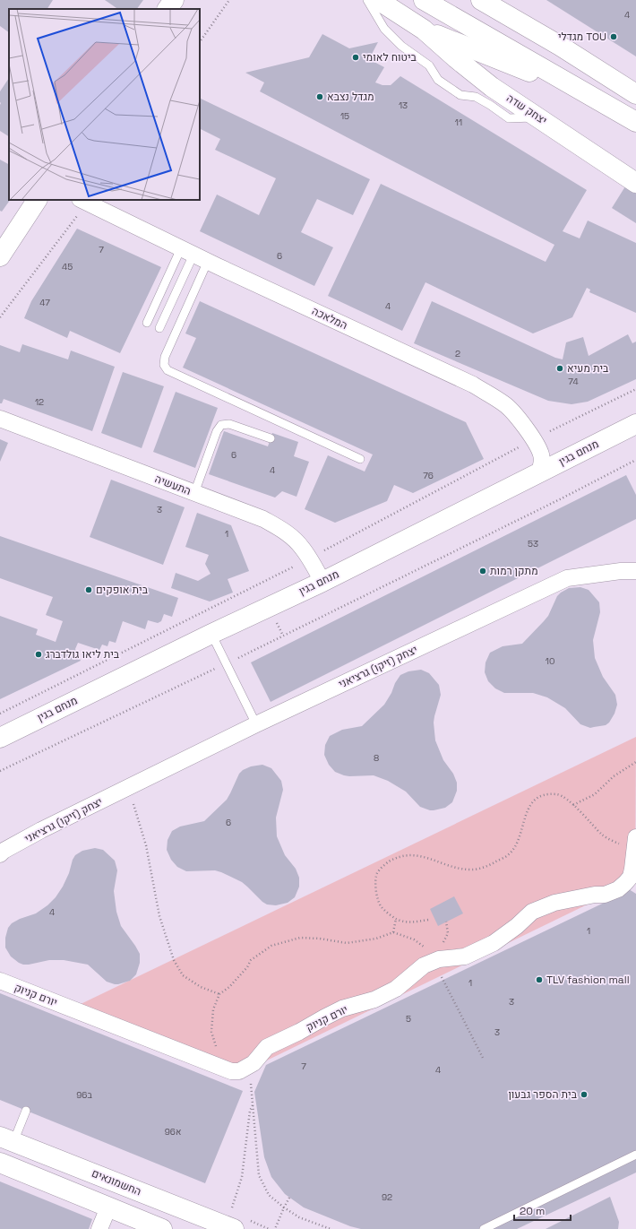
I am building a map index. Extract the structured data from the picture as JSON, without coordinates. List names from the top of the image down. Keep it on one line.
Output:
{"streets":{"street":["יצחק שדה","המלאכה","מנחם בגין","התעשיה","יצחק (זיקו) גרציאני","יורם קניוק","החשמונאים"]},"crossings":[["המלאכה","מנחם בגין"],["מנחם בגין","התעשיה"]],"places":["מגדלי TOU","ביטוח לאומי","מגדל נצבא","בית מעיא","מתקן רמות","בית אופקים","בית ליאו גולדברג","TLV fashion mall","בית הספר גבעון"],"house_numbers":["4","13","15","11","7","6","45","47","4","2","74","12","6","4","76","3","1","53","10","8","6","4","1","1","3","5","3","7","4","96ב","96א","92"],"scale_bar":"20 m"}
